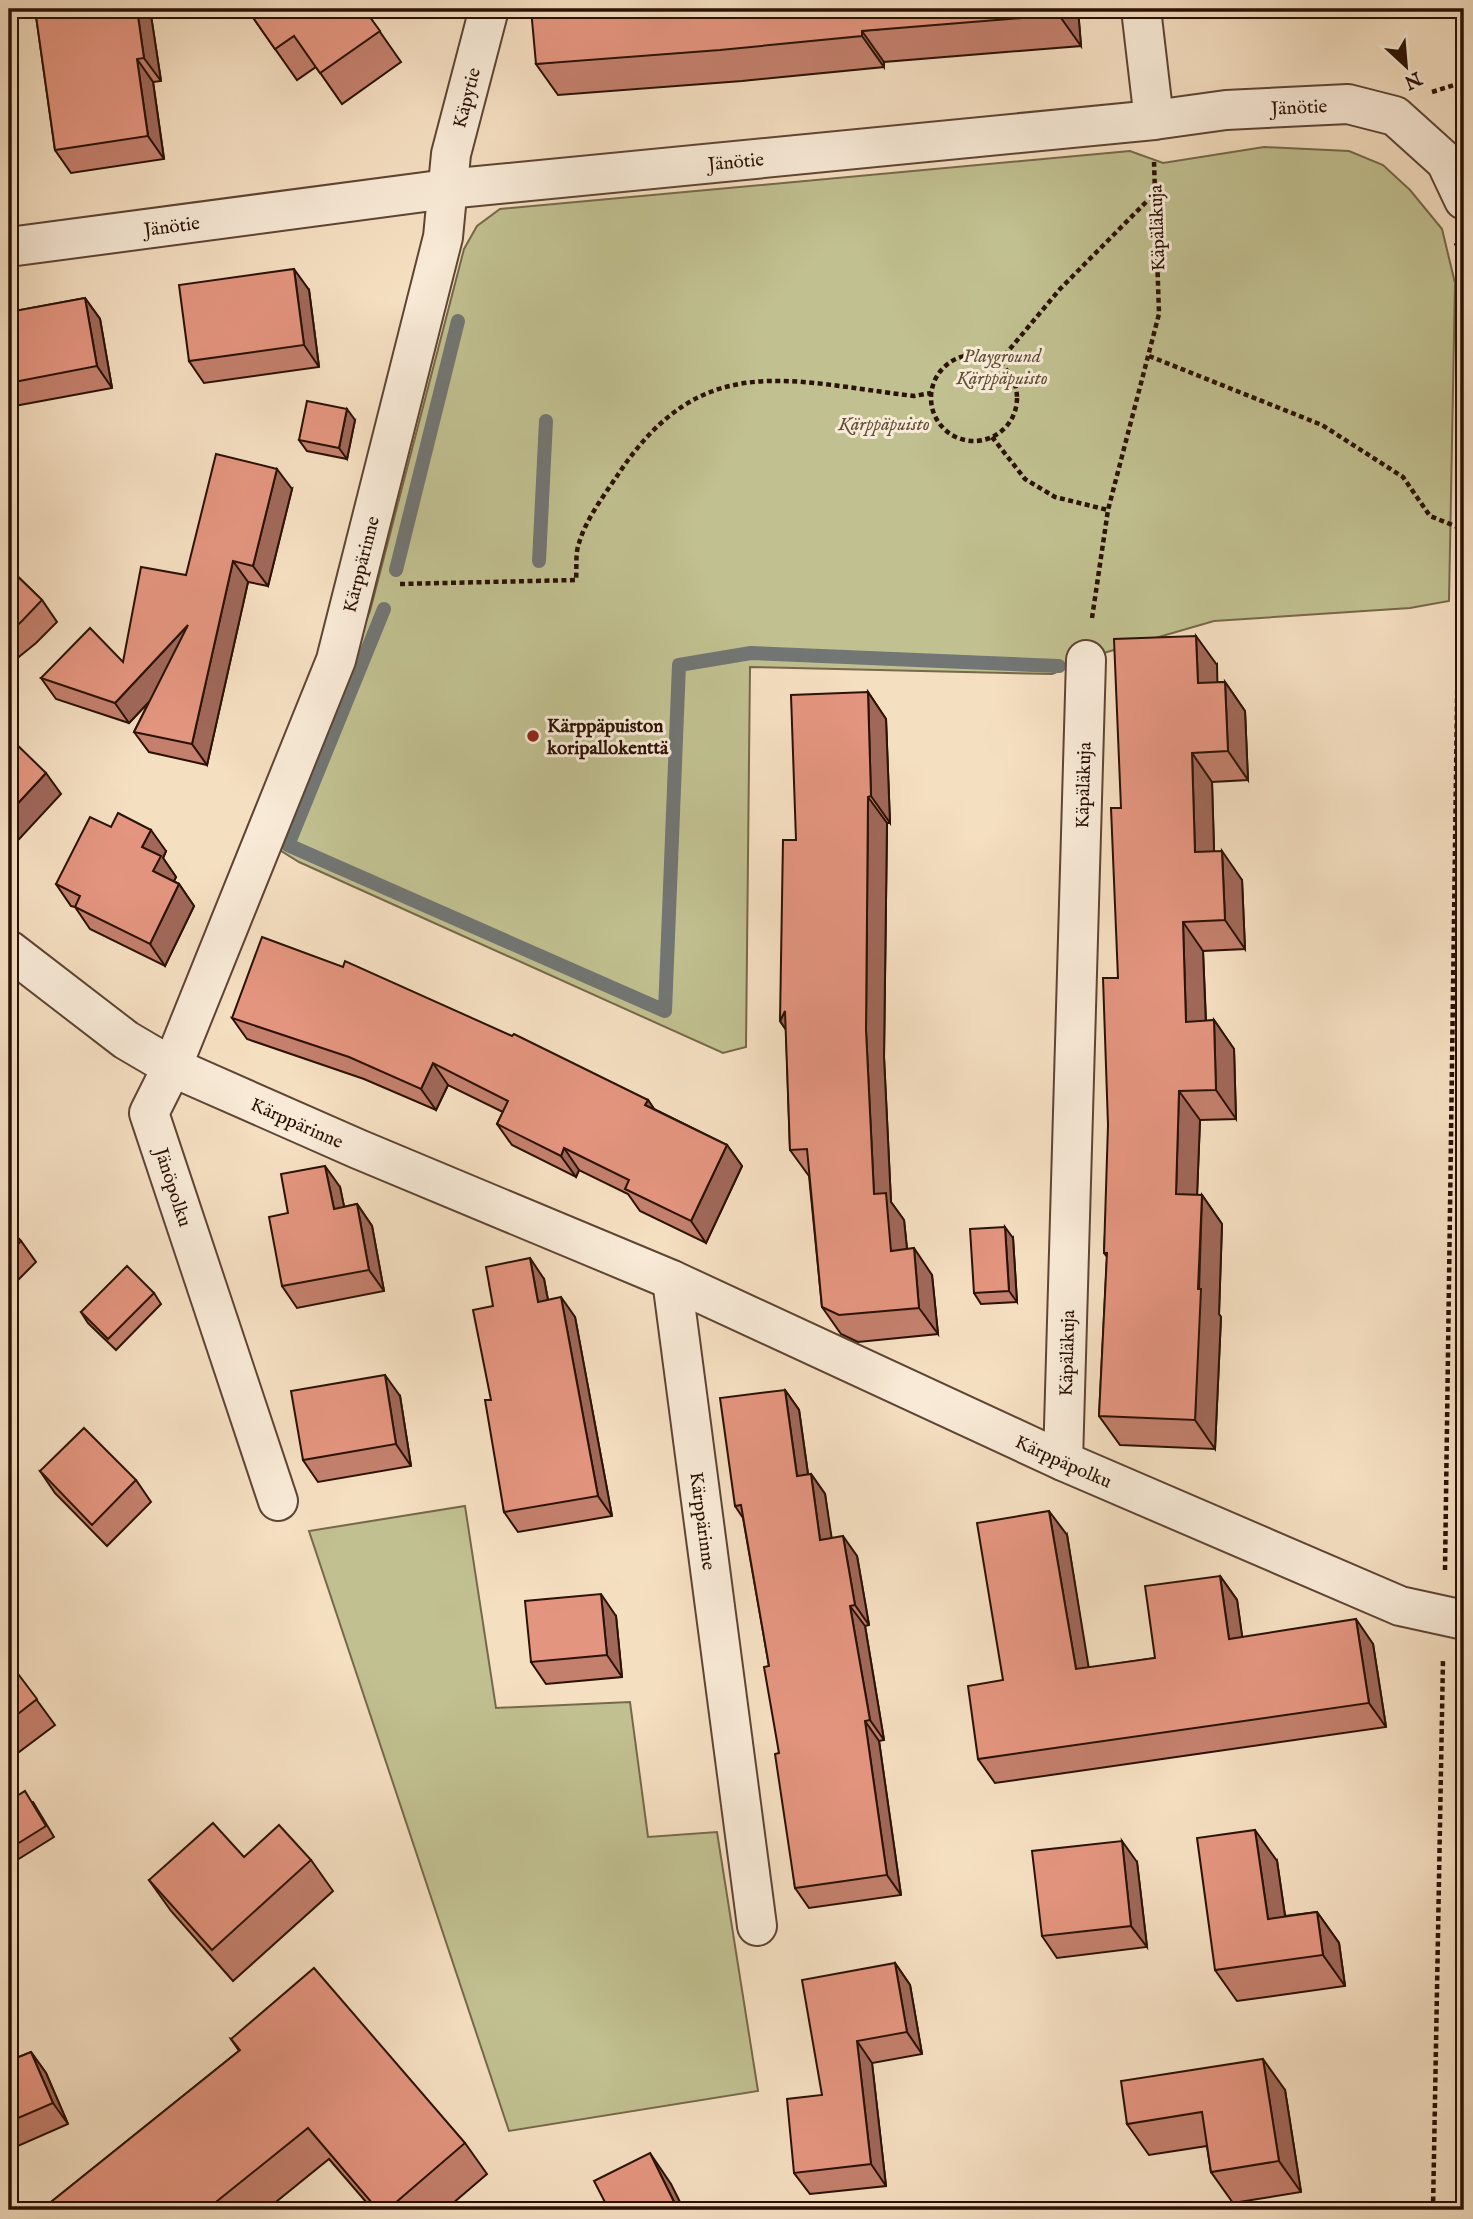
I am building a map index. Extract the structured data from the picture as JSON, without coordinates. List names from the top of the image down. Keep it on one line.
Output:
{"streets":{"street":["Käpytie","Jänötie","Käpäläkuja","Kärppärinne","Jänöpolku","Kärppäpolku"]},"crossings":[["Käpytie","Jänötie"],["Käpytie","Kärppärinne"],["Jänötie","Käpäläkuja"],["Jänötie","Kärppärinne"],["Käpäläkuja","Kärppäpolku"],["Kärppärinne","Jänöpolku"],["Kärppärinne","Kärppäpolku"]],"parks":["Playground Kärppäpuisto","Kärppäpuisto"],"places":["Kärppäpuiston koripallokenttä"],"north":"bottom right"}
